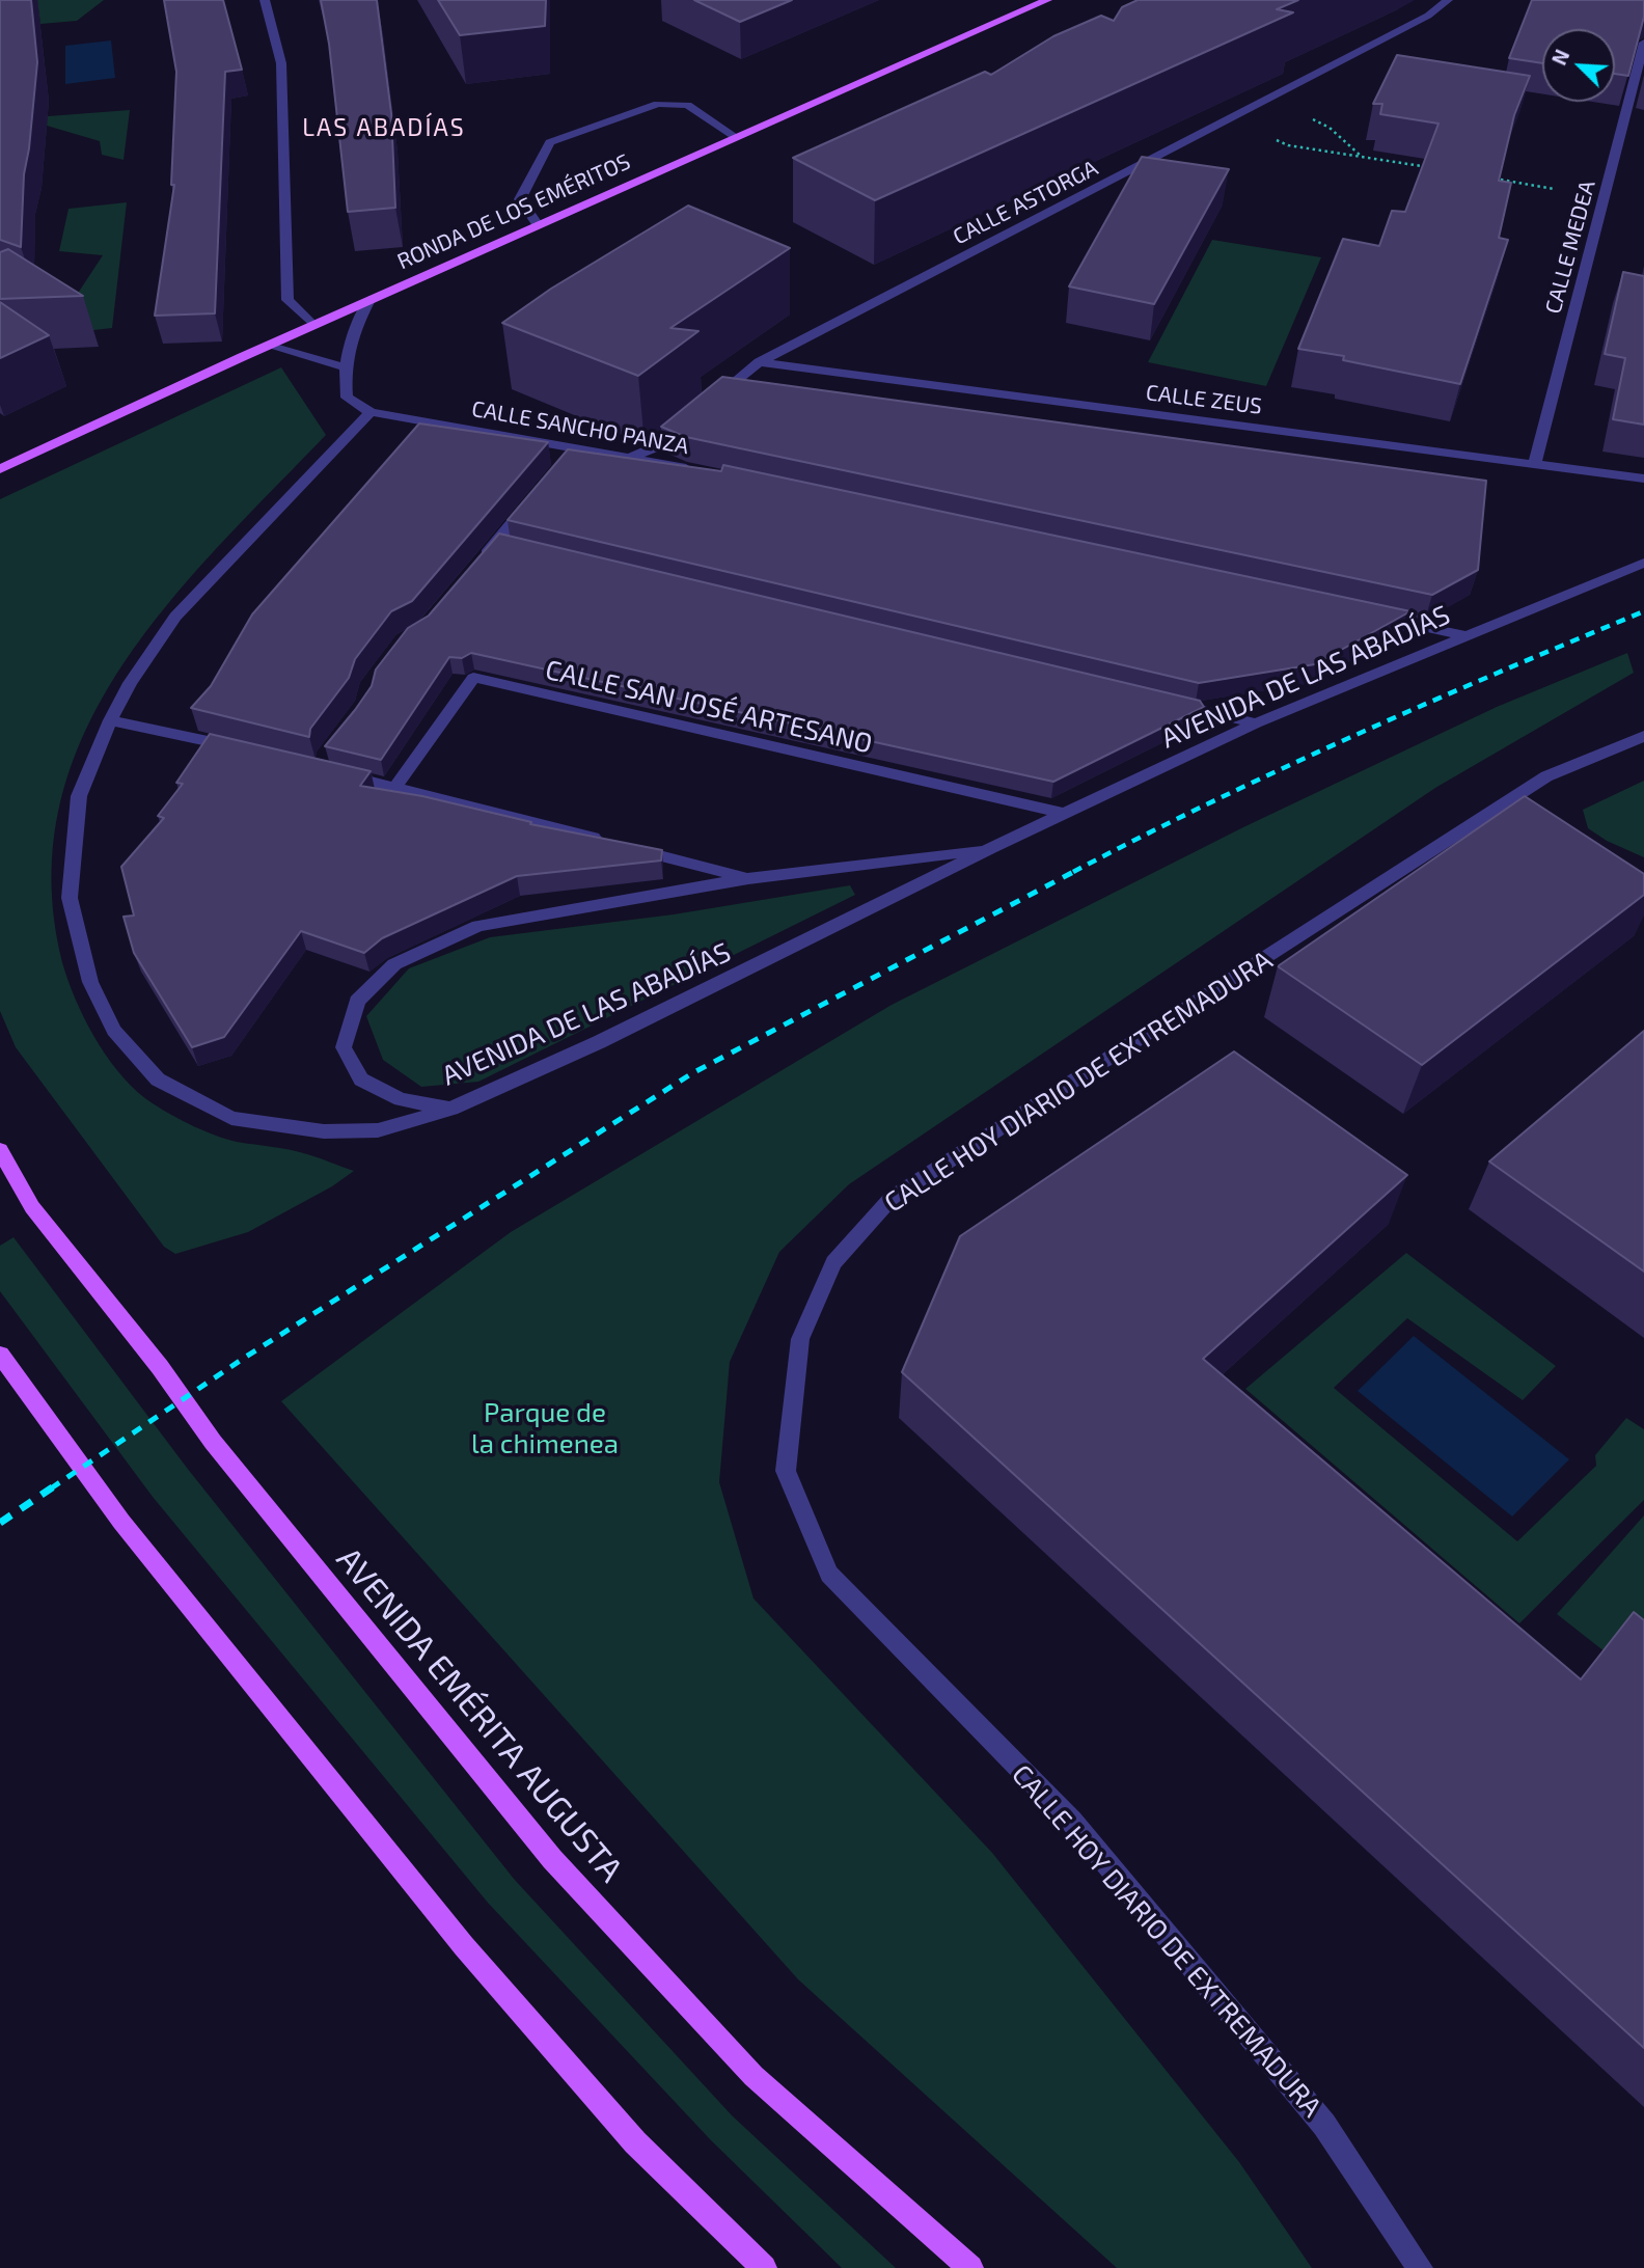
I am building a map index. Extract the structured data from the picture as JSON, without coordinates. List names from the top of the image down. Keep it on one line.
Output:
{"streets":{"main road":["RONDA DE LOS EMÉRITOS","AVENIDA EMÉRITA AUGUSTA"],"street":["CALLE ASTORGA","CALLE MEDEA","CALLE ZEUS","CALLE SANCHO PANZA","AVENIDA DE LAS ABADÍAS","CALLE SAN JOSÉ ARTESANO","CALLE HOY DIARIO DE EXTREMADURA"]},"crossings":[["CALLE ASTORGA","CALLE ZEUS"],["CALLE MEDEA","CALLE ZEUS"],["AVENIDA DE LAS ABADÍAS","CALLE SAN JOSÉ ARTESANO"]],"districts":["LAS ABADÍAS"],"parks":["Parque de la chimenea"],"north":"top left"}
